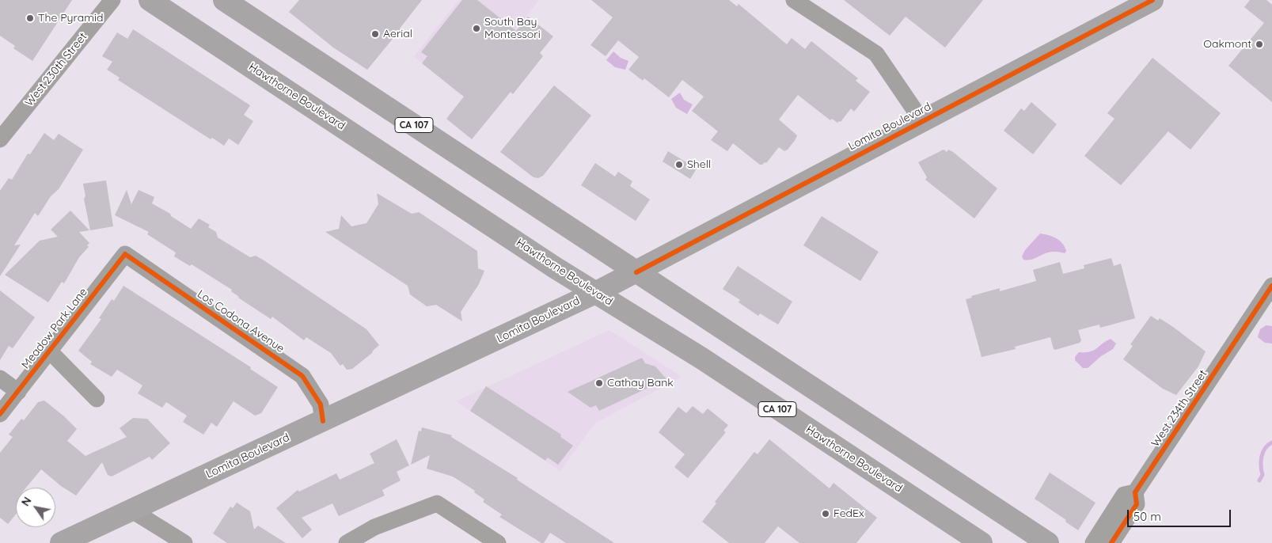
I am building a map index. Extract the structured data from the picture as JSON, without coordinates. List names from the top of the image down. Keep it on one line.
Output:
{"streets":{"main road":["Hawthorne Boulevard","CA 107","Lomita Boulevard"],"street":["West 230th Street","Los Codona Avenue","Meadow Park Lane","West 234th Street"]},"crossings":[["Hawthorne Boulevard","Lomita Boulevard"],["CA 107","Lomita Boulevard"],["Lomita Boulevard","Los Codona Avenue"],["Los Codona Avenue","Meadow Park Lane"]],"places":["The Pyramid","South Bay Montessori","Aerial","Oakmont","Shell","Cathay Bank","FedEx"],"scale_bar":"50 m","north":"top left"}
